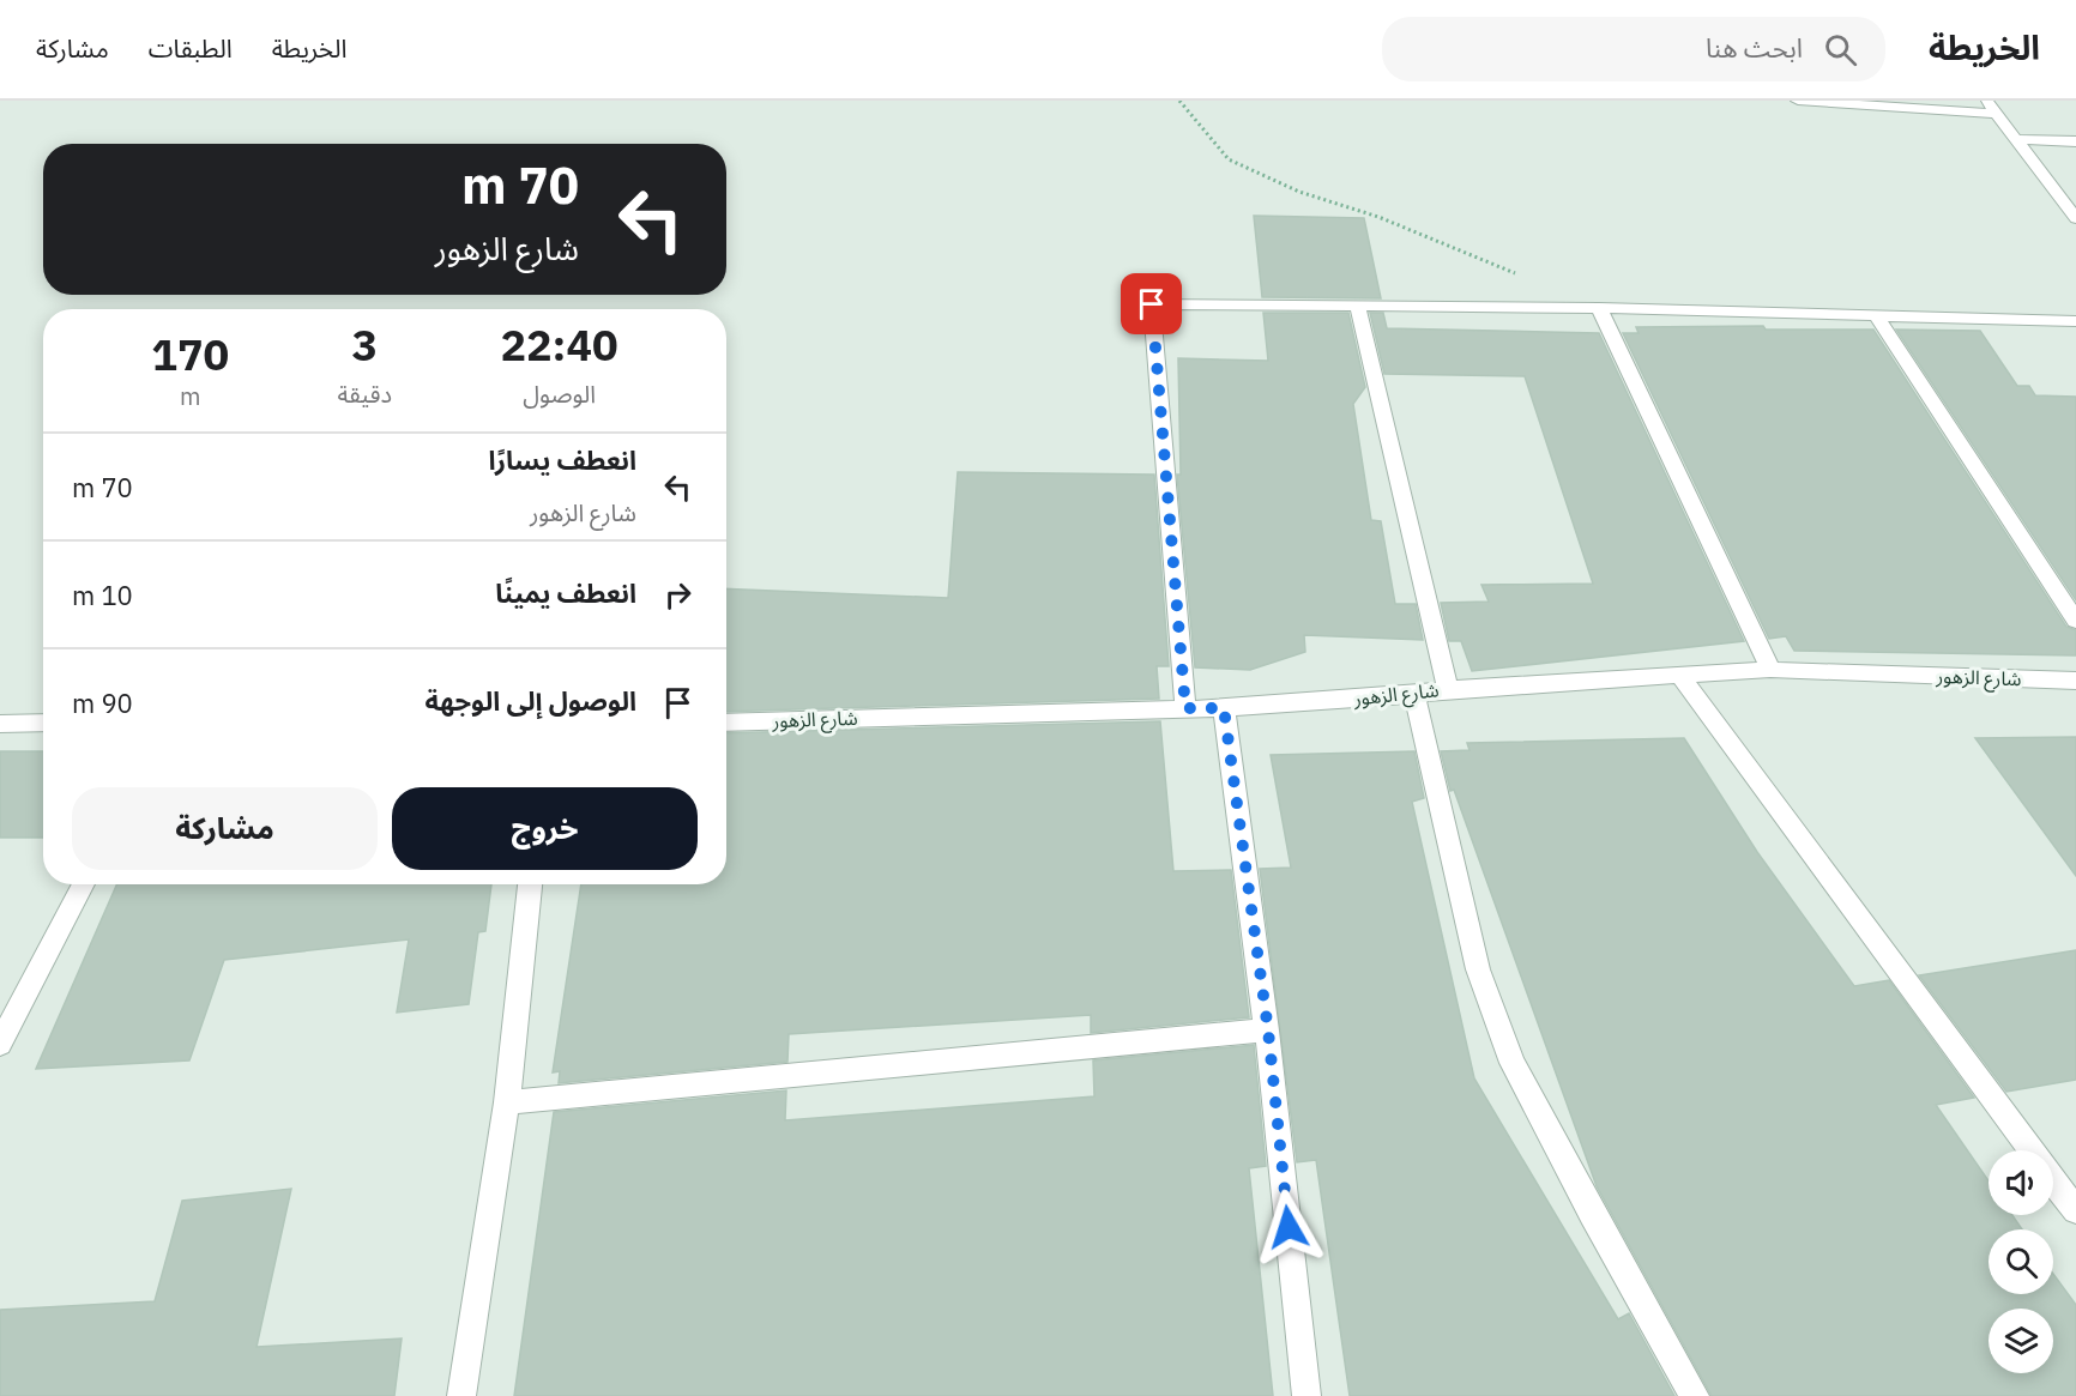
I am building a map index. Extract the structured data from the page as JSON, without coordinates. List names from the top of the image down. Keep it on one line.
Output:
{"streets":{"street":["شارع الزهور"]},"page":{"header":"الخريطة","search":"ابحث هنا","nav":["الخريطة","الطبقات","مشاركة"],"turn":["70 m","شارع الزهور"],"eta":["22:40","الوصول","3","دقيقة","170","m"],"list":[{"name":"انعطف يسارًا","note":"شارع الزهور","value":"70 m"},{"name":"انعطف يمينًا","value":"10 m"},{"name":"الوصول إلى الوجهة","value":"90 m"}],"buttons":["خروج","مشاركة"]}}
